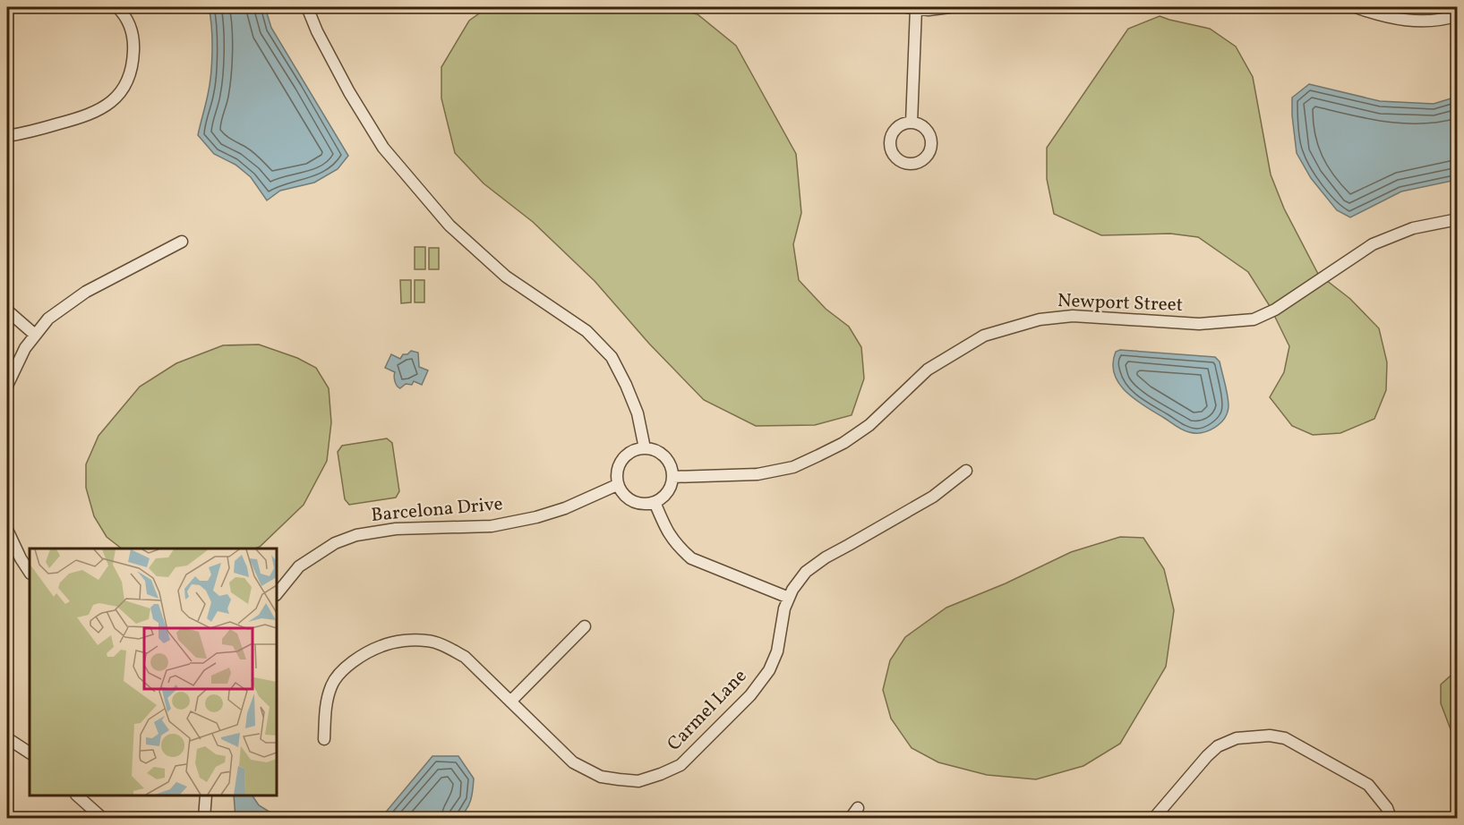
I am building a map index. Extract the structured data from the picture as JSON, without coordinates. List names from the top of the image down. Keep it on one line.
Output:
{"streets":{"street":["Newport Street","Barcelona Drive","Carmel Lane"]},"crossings":[["Newport Street","Barcelona Drive"]]}
